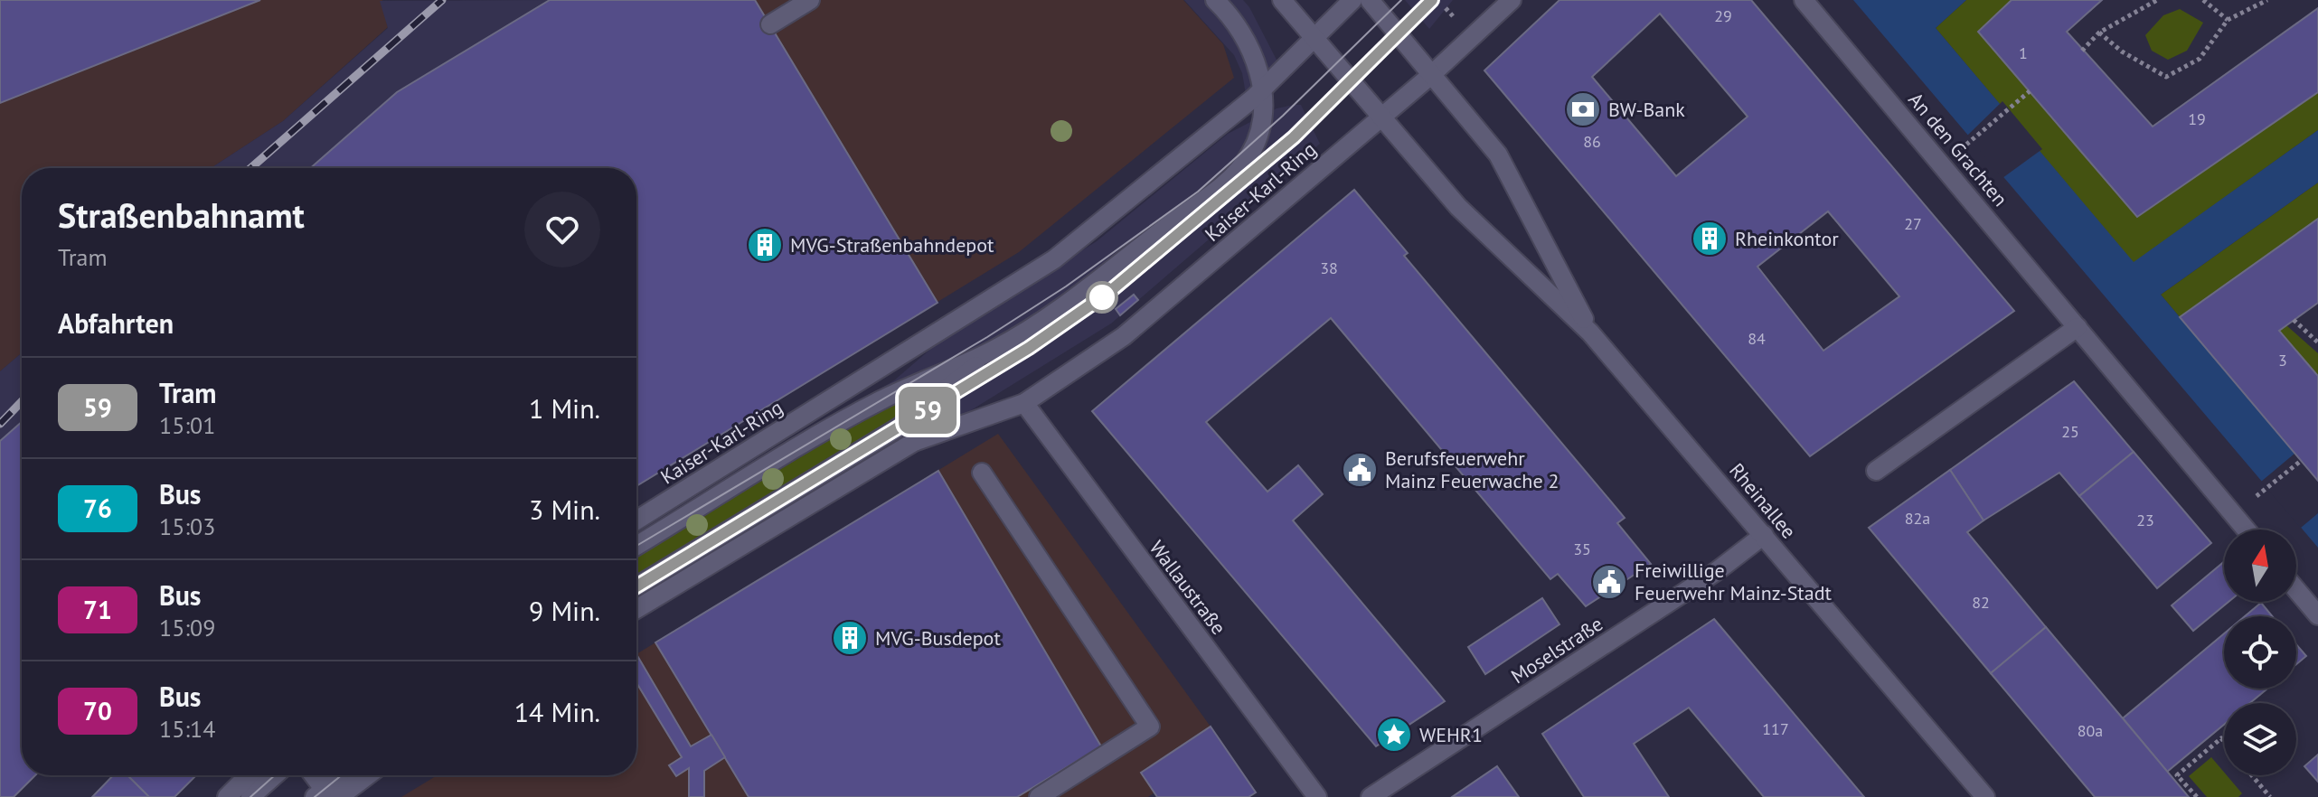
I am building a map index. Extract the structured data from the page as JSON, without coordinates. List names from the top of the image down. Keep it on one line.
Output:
{"streets":{"street":["An den Grachten","Kaiser-Karl-Ring","Rheinallee","Wallaustraße","Moselstraße"]},"crossings":[["Kaiser-Karl-Ring","Rheinallee"],["Kaiser-Karl-Ring","Wallaustraße"],["Rheinallee","Moselstraße"]],"places":{"bank":["BW-Bank"],"building":["Rheinkontor","MVG-Straßenbahndepot","MVG-Busdepot"],"public building":["Berufsfeuerwehr Mainz Feuerwache 2","Freiwillige Feuerwehr Mainz-Stadt"],"place":["WEHR1"]},"lines":["tram line 59"],"house_numbers":["29","1","19","86","27","38","84","3","25","82a","23","35","82","117","80a"],"north":"top","page":{"on_map":"59","heading":[["Straßenbahnamt","Tram"],"Abfahrten"],"list":[{"mark":"59","name":"Tram","note":"15:01","value":"1 Min."},{"mark":"76","name":"Bus","note":"15:03","value":"3 Min."},{"mark":"71","name":"Bus","note":"15:09","value":"9 Min."},{"mark":"70","name":"Bus","note":"15:14","value":"14 Min."}]}}
